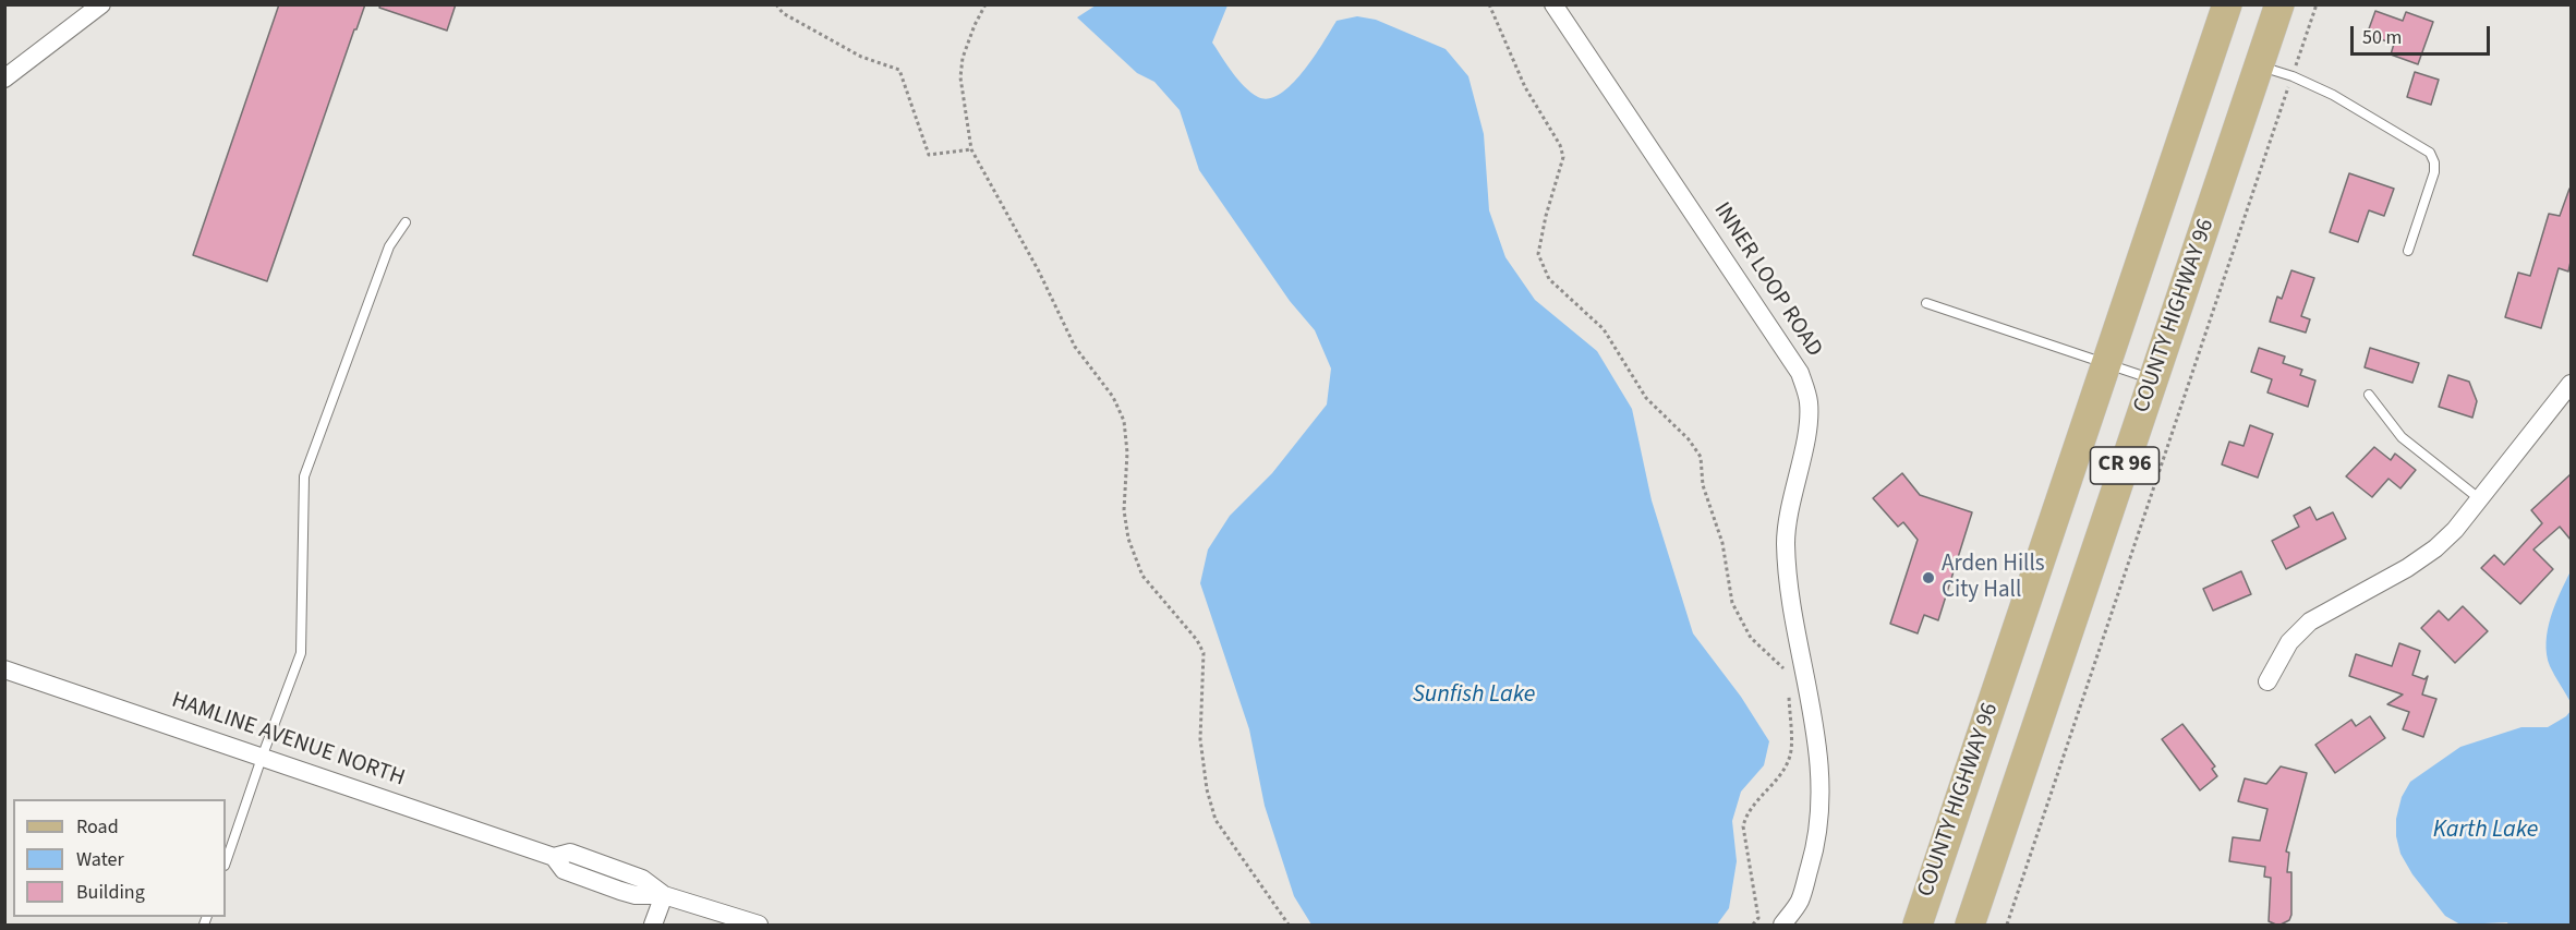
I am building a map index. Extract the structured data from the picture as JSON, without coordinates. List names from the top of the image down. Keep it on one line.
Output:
{"streets":{"main road":["COUNTY HIGHWAY 96","CR 96"],"street":["INNER LOOP ROAD","HAMLINE AVENUE NORTH"]},"water":["Sunfish Lake","Karth Lake"],"places":["Arden Hills City Hall"],"legend":["Road","Water","Building"],"scale_bar":"50 m"}
